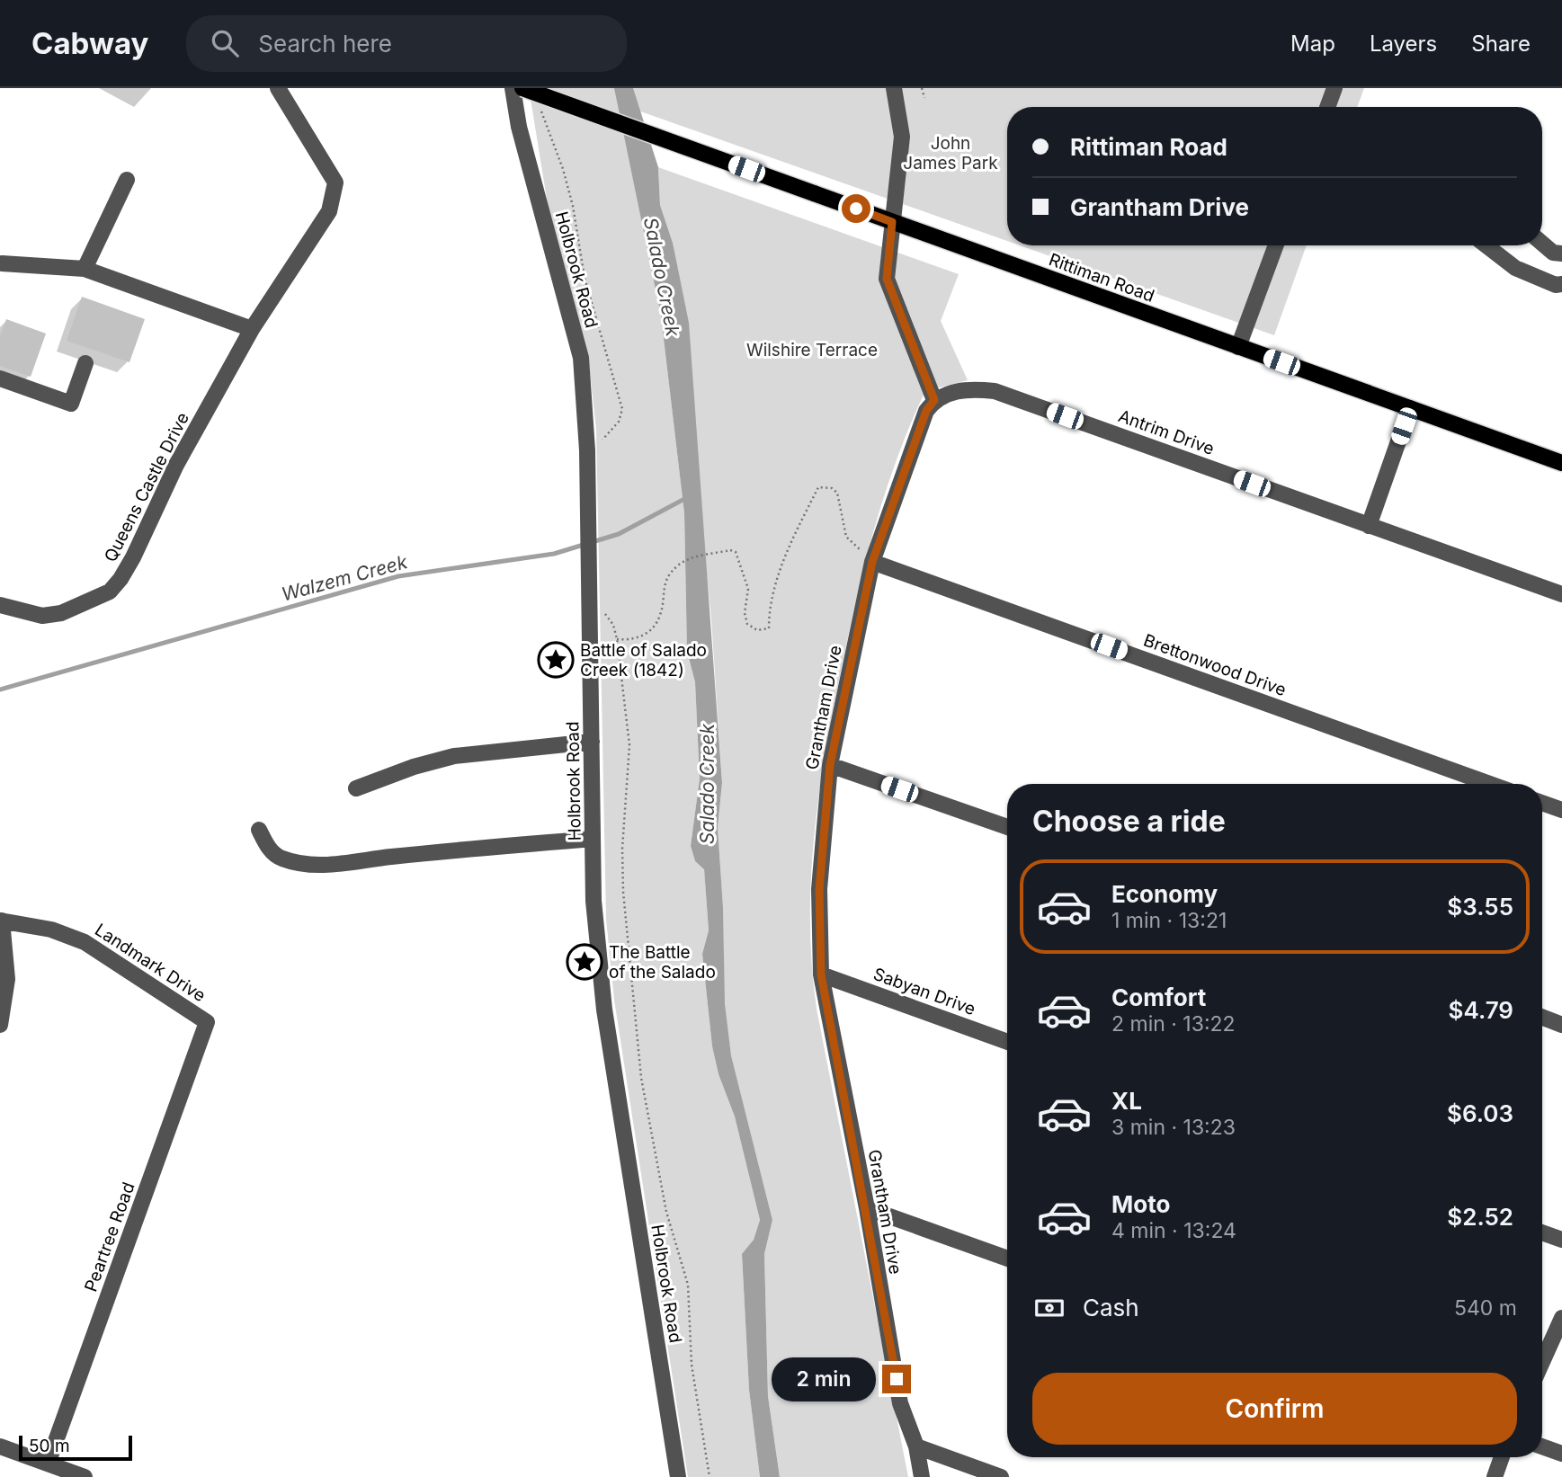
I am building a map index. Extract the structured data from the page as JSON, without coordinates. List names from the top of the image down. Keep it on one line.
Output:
{"streets":{"main road":["Rittiman Road"],"street":["Holbrook Road","Antrim Drive","Queens Castle Drive","Brettonwood Drive","Grantham Drive","Landmark Drive","Sabyan Drive","Peartree Road"]},"crossings":[["Antrim Drive","Grantham Drive"],["Brettonwood Drive","Grantham Drive"],["Grantham Drive","Sabyan Drive"],["Landmark Drive","Peartree Road"]],"water":["Salado Creek","Walzem Creek"],"parks":["John James Park","Wilshire Terrace"],"places":{"place":["Battle of Salado Creek (1842)","The Battle of the Salado"]},"scale_bar":"50 m","page":{"header":"Cabway","search":"Search here","nav":["Map","Layers","Share"],"banner":["Rittiman Road","Grantham Drive"],"heading":"Choose a ride","list":[{"name":"Economy","note":"1 min · 13:21","value":"$3.55"},{"name":"Comfort","note":"2 min · 13:22","value":"$4.79"},{"name":"XL","note":"3 min · 13:23","value":"$6.03"},{"name":"Moto","note":"4 min · 13:24","value":"$2.52"}],"pay":["Cash","540 m"],"bubble":"2 min","buttons":"Confirm","scale":"50 m"}}
